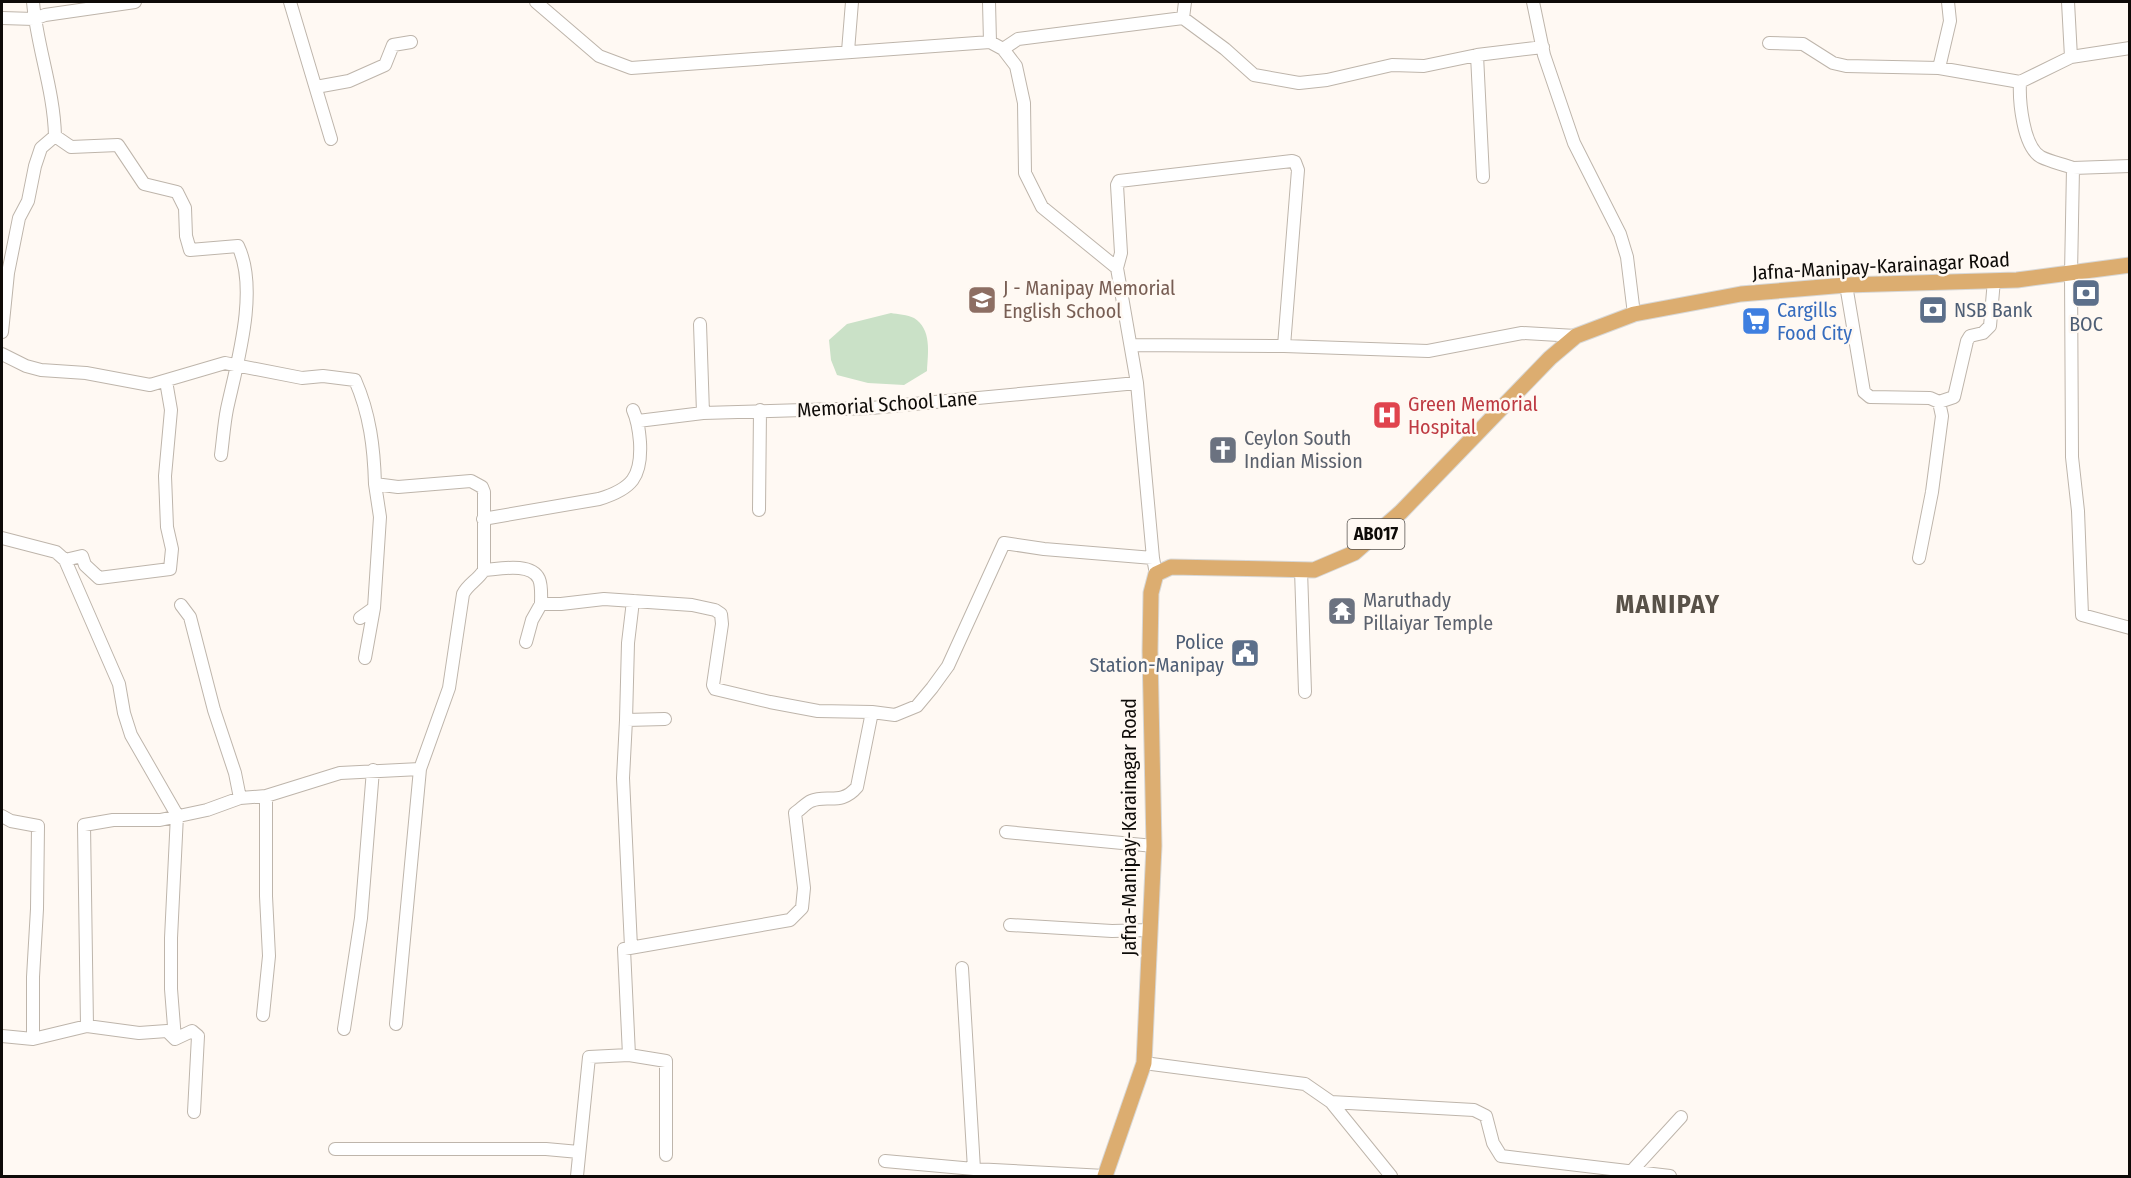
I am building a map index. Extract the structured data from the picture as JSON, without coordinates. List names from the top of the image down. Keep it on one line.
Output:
{"streets":{"main road":["Jafna-Manipay-Karainagar Road","AB017"],"street":["Memorial School Lane"]},"districts":["MANIPAY"],"places":{"bank":["BOC","NSB Bank"],"school or university":["J - Manipay Memorial English School"],"supermarket":["Cargills Food City"],"hospital":["Green Memorial Hospital"],"church":["Ceylon South Indian Mission"],"temple":["Maruthady Pillaiyar Temple"],"public building":["Police Station-Manipay"]}}
